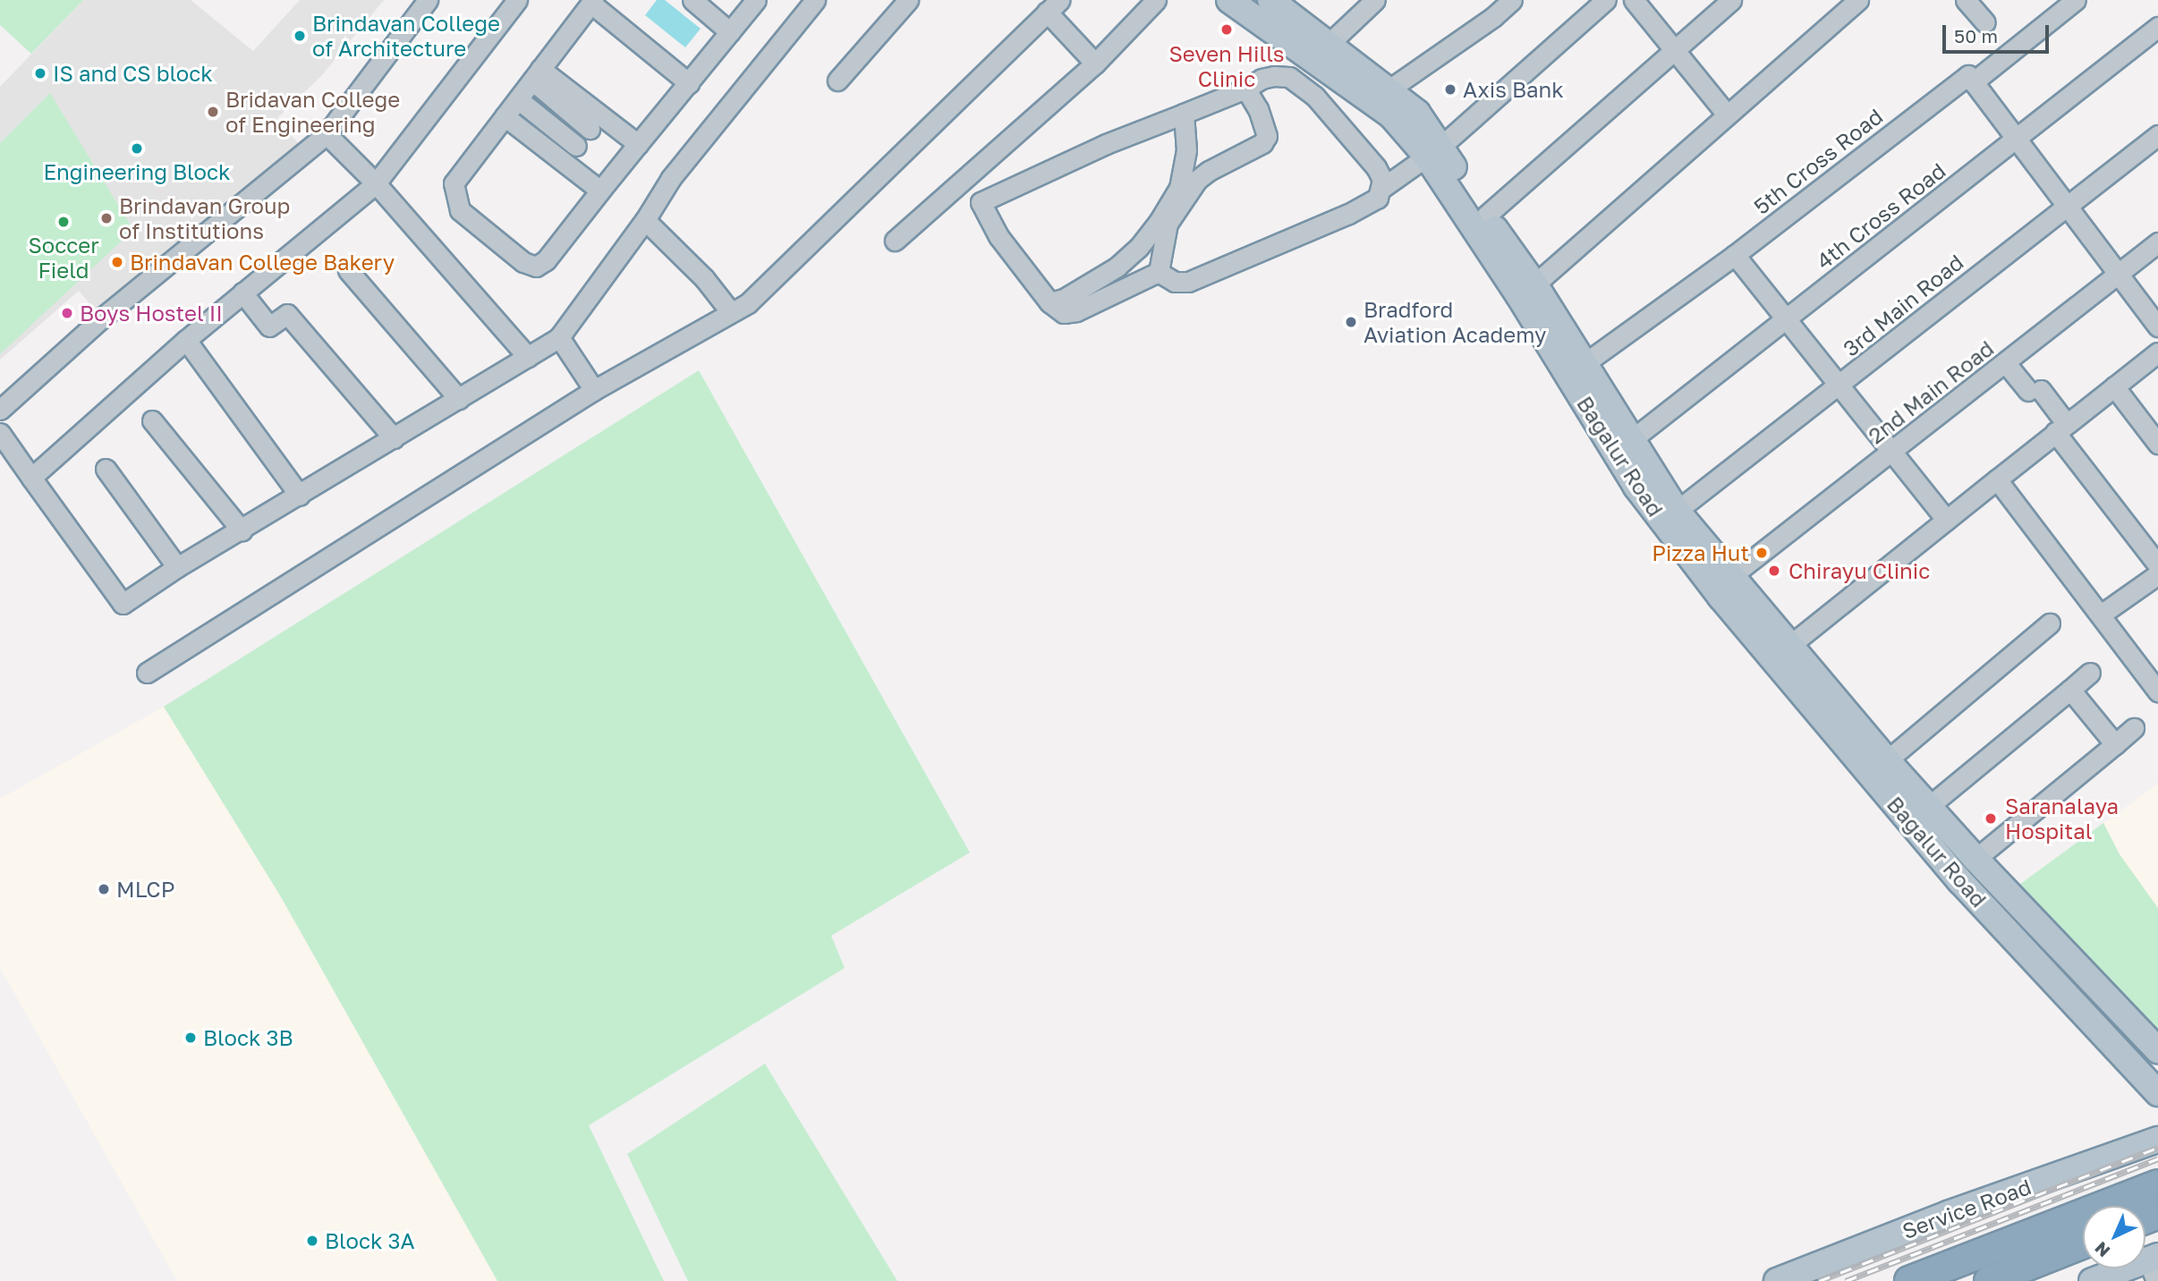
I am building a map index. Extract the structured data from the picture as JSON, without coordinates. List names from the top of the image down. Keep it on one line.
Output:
{"streets":{"main road":["Bagalur Road","Service Road"],"street":["5th Cross Road","4th Cross Road","3rd Main Road","2nd Main Road"]},"crossings":[["5th Cross Road","Bagalur Road"],["4th Cross Road","Bagalur Road"],["3rd Main Road","Bagalur Road"],["2nd Main Road","Bagalur Road"]],"places":["Seven Hills Clinic","Brindavan College of Architecture","IS and CS block","Axis Bank","Bridavan College of Engineering","Engineering Block","Brindavan Group of Institutions","Soccer Field","Brindavan College Bakery","Boys Hostel II","Bradford Aviation Academy","Pizza Hut","Chirayu Clinic","Saranalaya Hospital","MLCP","Block 3B","Block 3A"],"scale_bar":"50 m","north":"bottom left"}
